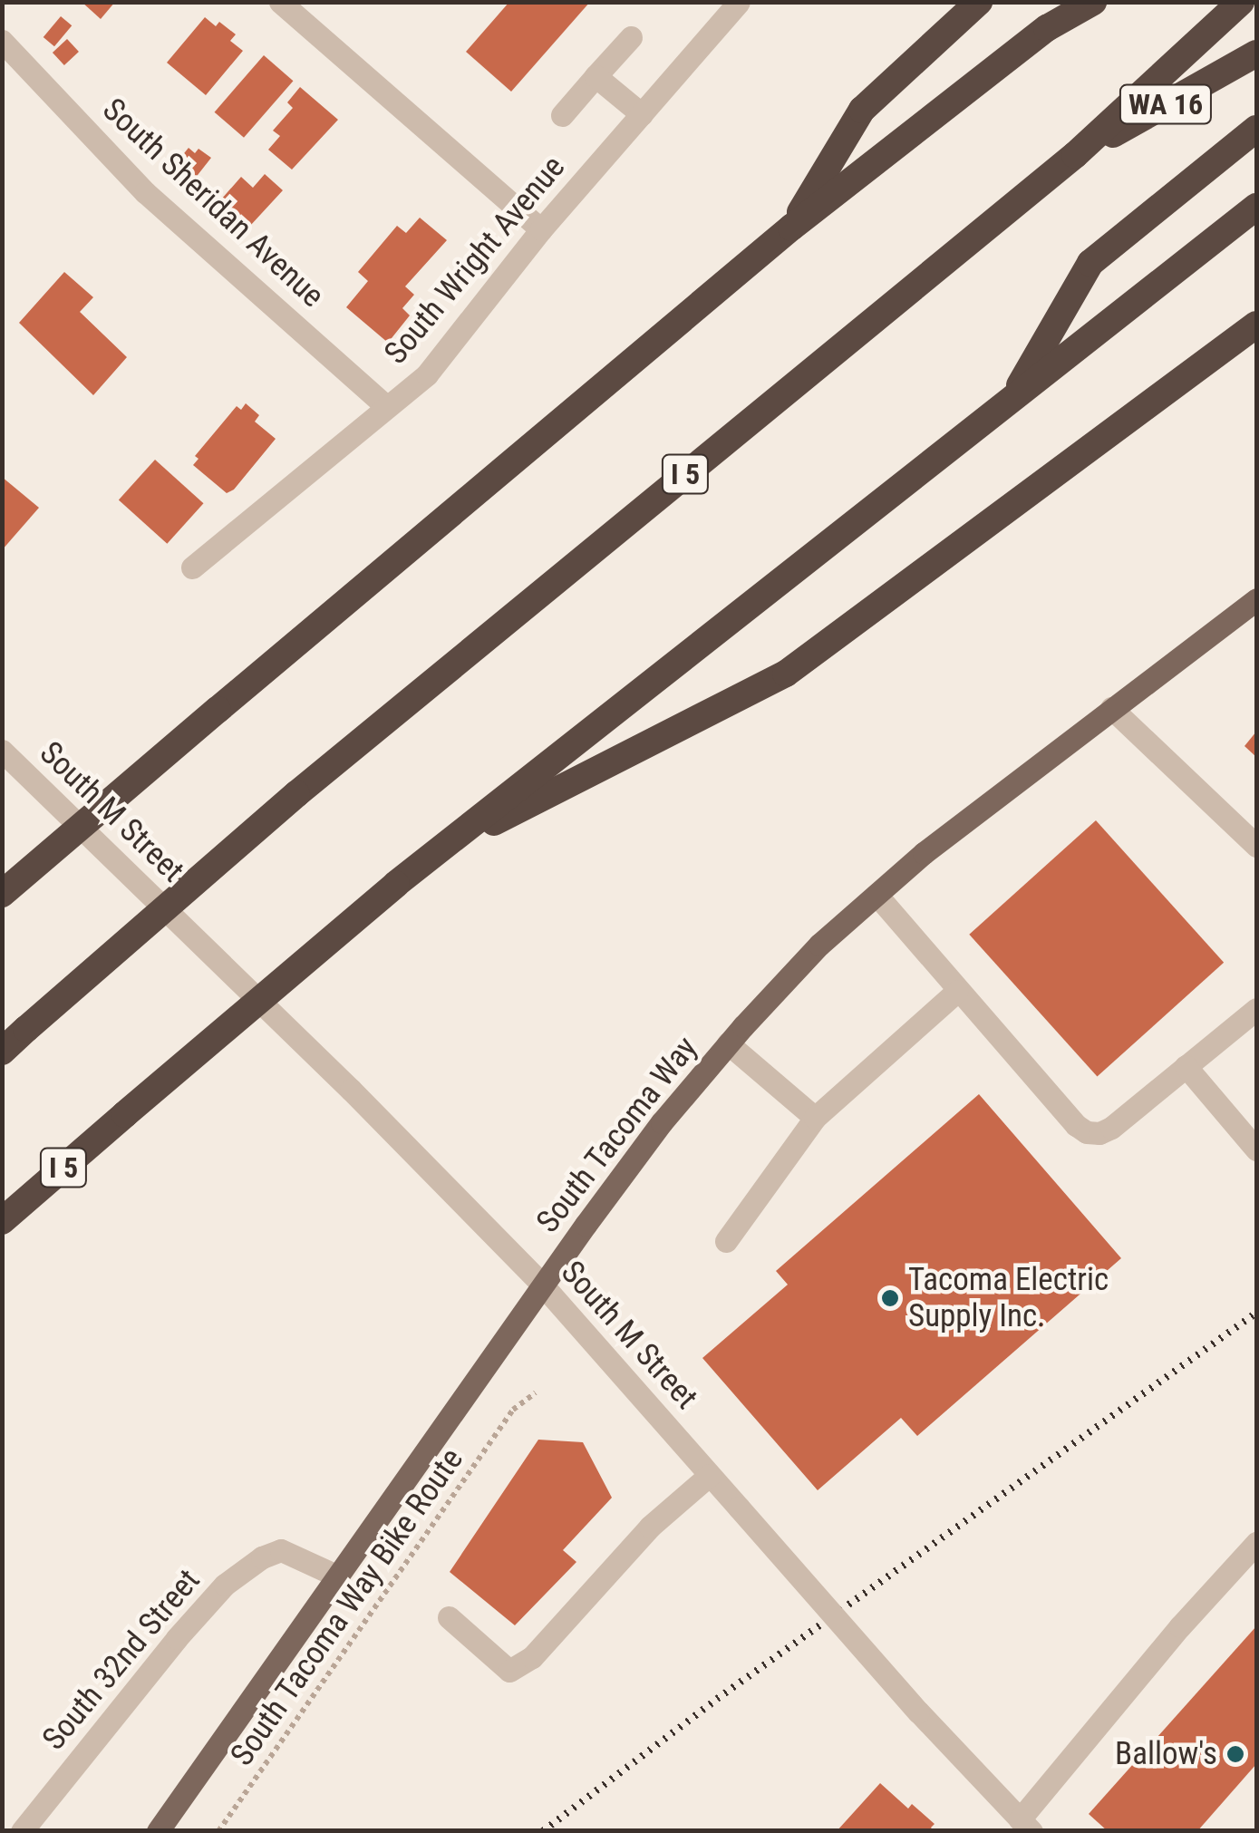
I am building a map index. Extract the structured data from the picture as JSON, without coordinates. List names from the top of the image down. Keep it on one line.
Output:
{"streets":{"highway":["WA 16","I 5"],"main road":["South Tacoma Way"],"street":["South Sheridan Avenue","South Wright Avenue","South M Street","South 32nd Street"],"path":["South Tacoma Way Bike Route"]},"crossings":[["WA 16","I 5"],["South Sheridan Avenue","South Wright Avenue"],["South M Street","South Tacoma Way"],["South Tacoma Way","South 32nd Street"]],"places":["Tacoma Electric Supply Inc.","Ballow's"]}
